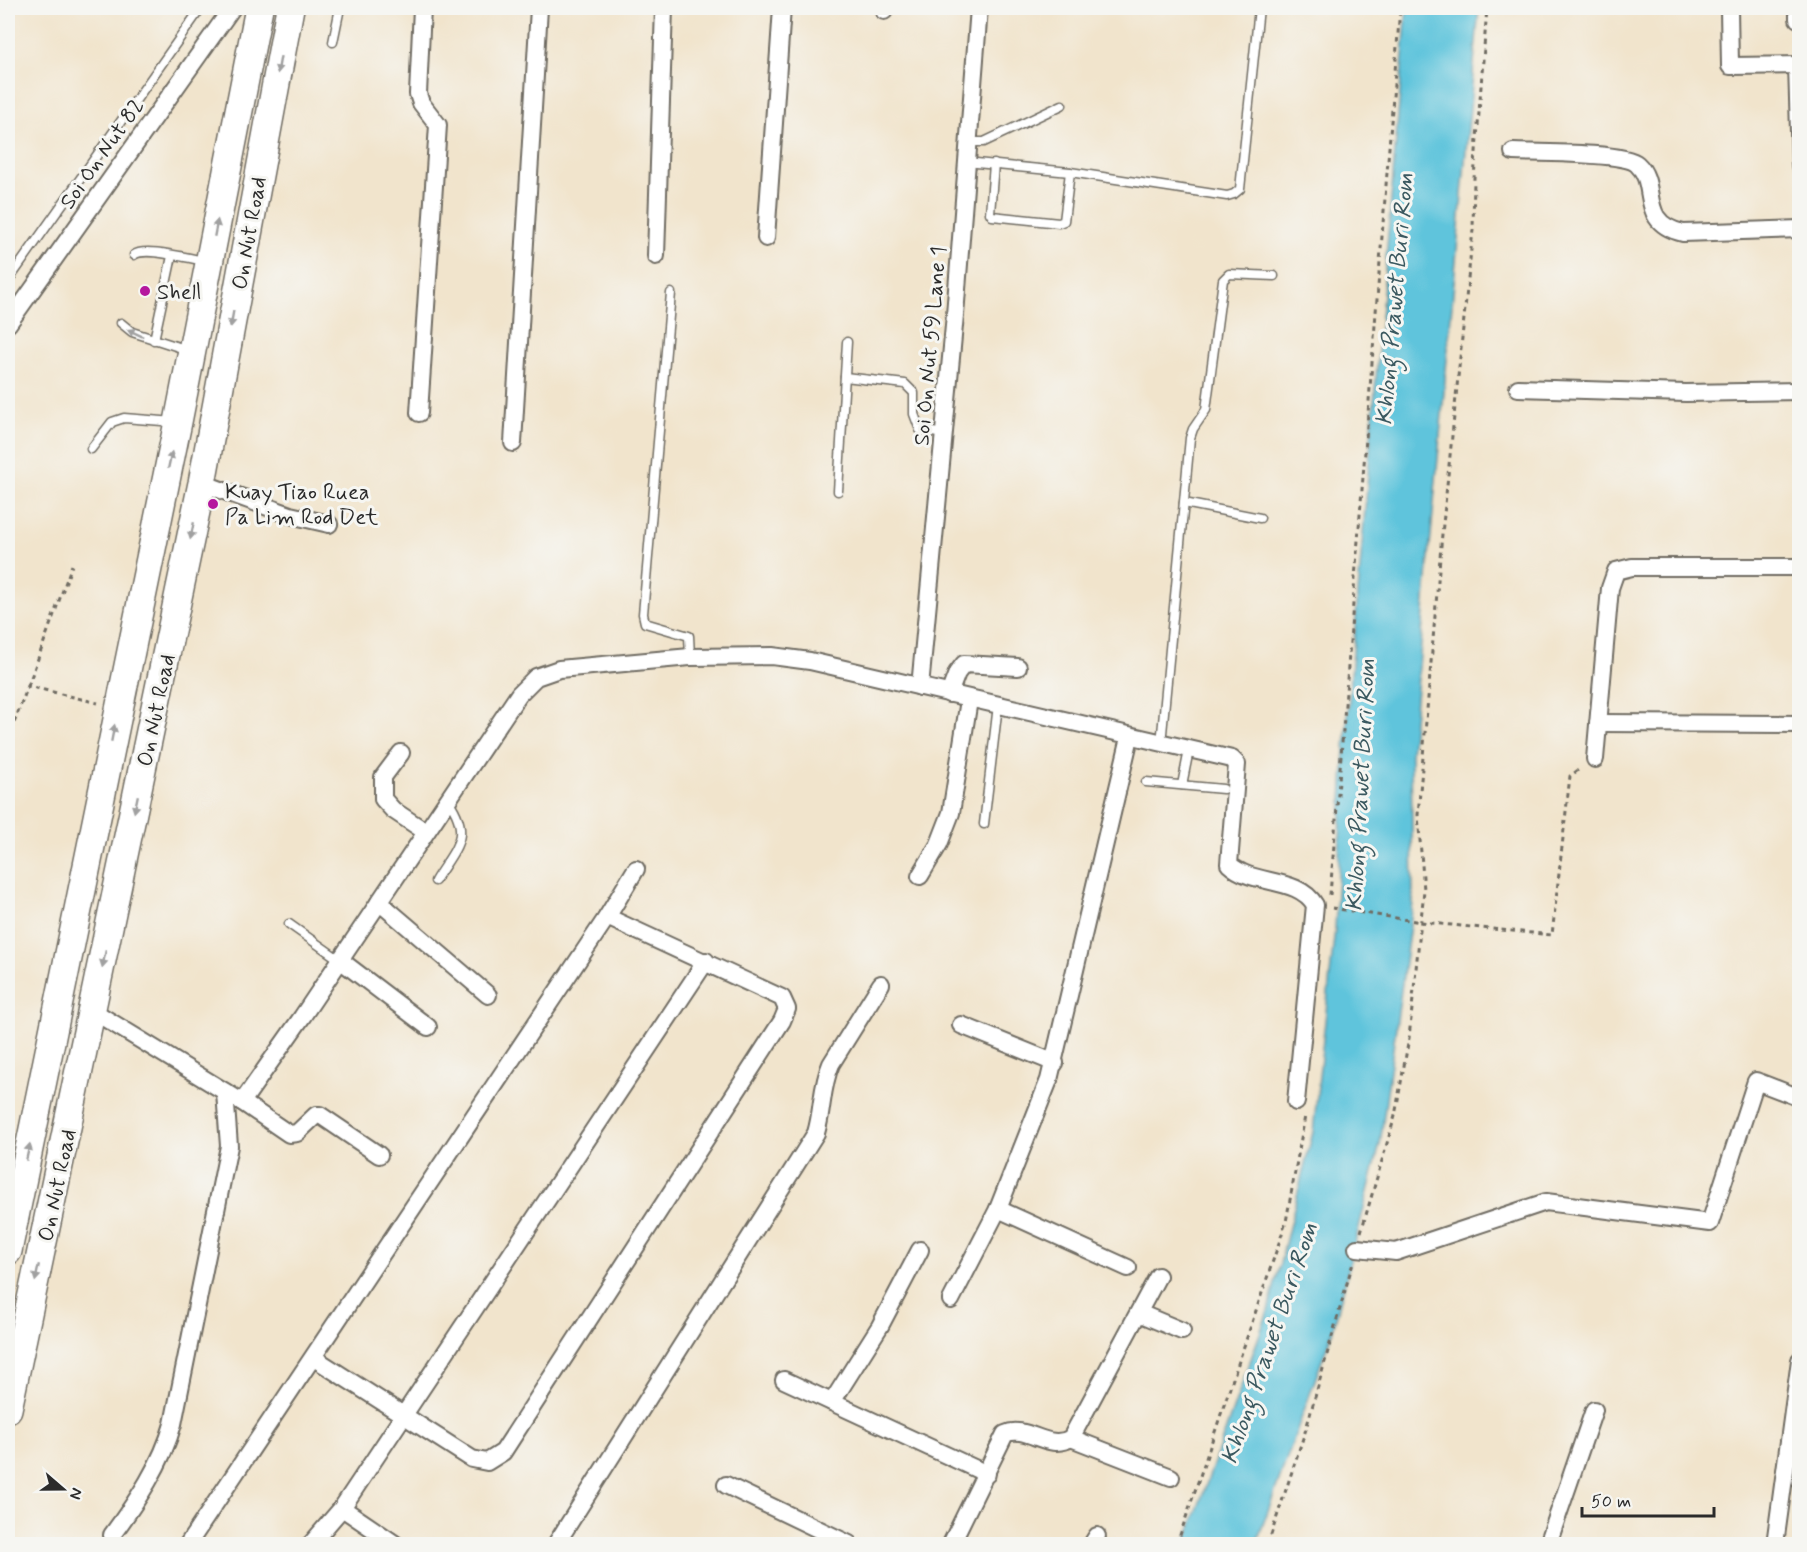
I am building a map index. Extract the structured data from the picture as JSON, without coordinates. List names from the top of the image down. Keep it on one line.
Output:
{"streets":{"main road":["On Nut Road"],"street":["Soi On Nut 82","Soi On Nut 59 Lane 1"]},"water":["Khlong Prawet Buri Rom"],"places":["Shell","Kuay Tiao Ruea Pa Lim Rod Det"],"scale_bar":"50 m","north":"right"}
